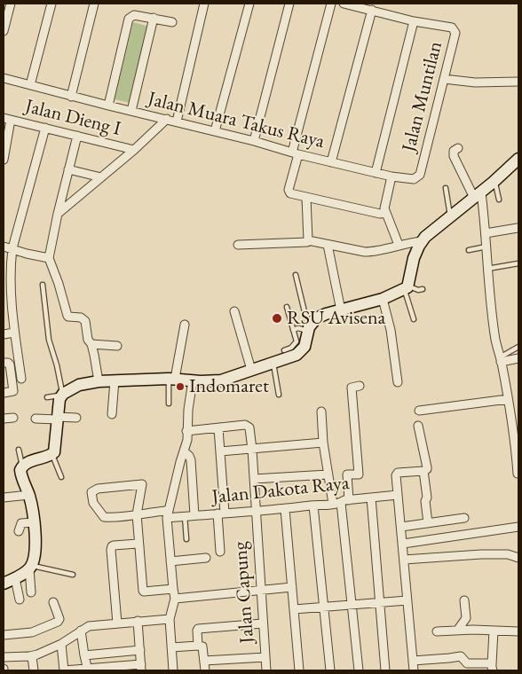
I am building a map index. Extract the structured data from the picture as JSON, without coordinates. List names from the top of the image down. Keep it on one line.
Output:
{"streets":{"street":["Jalan Muntilan","Jalan Dieng I","Jalan Muara Takus Raya","Jalan Dakota Raya","Jalan Capung"]},"crossings":[["Jalan Muntilan","Jalan Muara Takus Raya"],["Jalan Dakota Raya","Jalan Capung"]],"places":["RSU Avisena","Indomaret"]}
